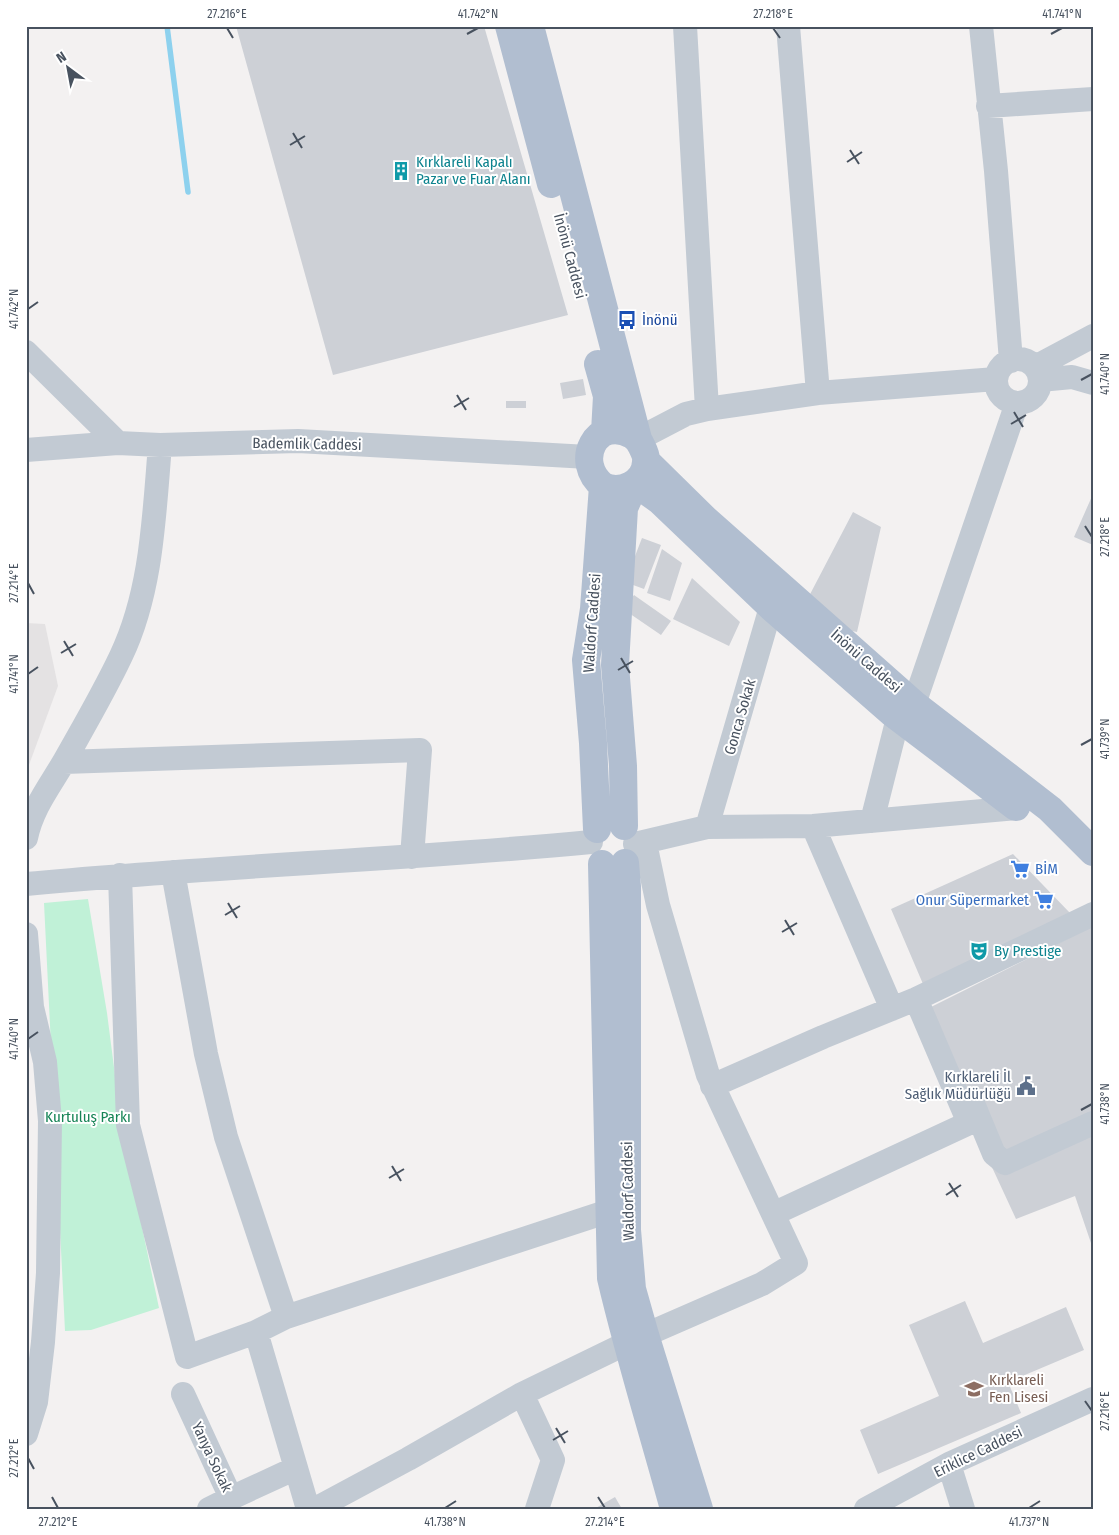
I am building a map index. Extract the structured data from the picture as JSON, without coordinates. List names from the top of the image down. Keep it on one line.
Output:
{"streets":{"main road":["İnönü Caddesi","Waldorf Caddesi"],"street":["Bademlik Caddesi","Gonca Sokak","Eriklice Caddesi","Yanya Sokak"]},"crossings":[["İnönü Caddesi","Bademlik Caddesi"],["İnönü Caddesi","Waldorf Caddesi"],["İnönü Caddesi","Gonca Sokak"],["Bademlik Caddesi","Waldorf Caddesi"]],"parks":["Kurtuluş Parkı"],"places":{"building":["Kırklareli Kapalı Pazar ve Fuar Alanı"],"bus stop":["İnönü"],"supermarket":["BİM","Onur Süpermarket"],"theatre":["By Prestige"],"public building":["Kırklareli İl Sağlık Müdürlüğü"],"school or university":["Kırklareli Fen Lisesi"]},"north":"top left","coordinates":["27.216°E","41.742°N","27.218°E","41.741°N","41.740°N","27.214°E","41.739°N","41.738°N","27.212°E","41.737°N"]}
